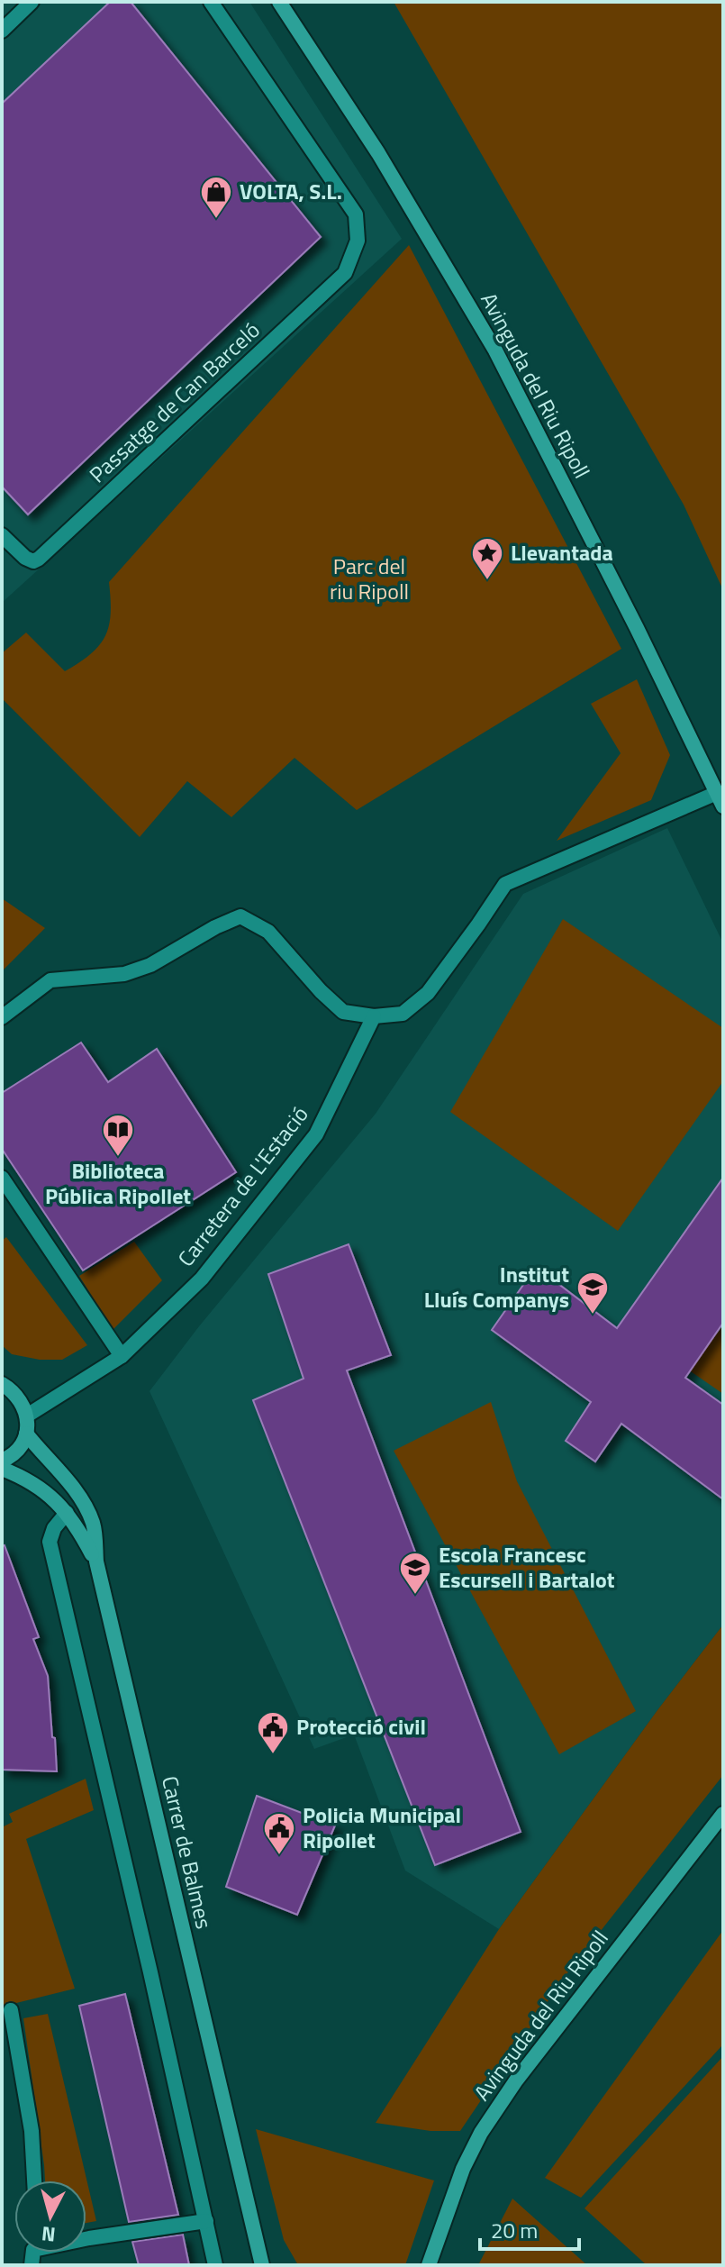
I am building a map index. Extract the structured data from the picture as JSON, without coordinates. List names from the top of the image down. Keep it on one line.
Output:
{"streets":{"street":["Avinguda del Riu Ripoll","Passatge de Can Barceló","Carretera de L'Estació","Carrer de Balmes"]},"parks":["Parc del riu Ripoll"],"places":{"shop":["VOLTA, S.L."],"place":["Llevantada"],"library":["Biblioteca Pública Ripollet"],"school or university":["Institut Lluís Companys","Escola Francesc Escursell i Bartalot"],"public building":["Protecció civil","Policia Municipal Ripollet"]},"scale_bar":"20 m","north":"bottom"}
